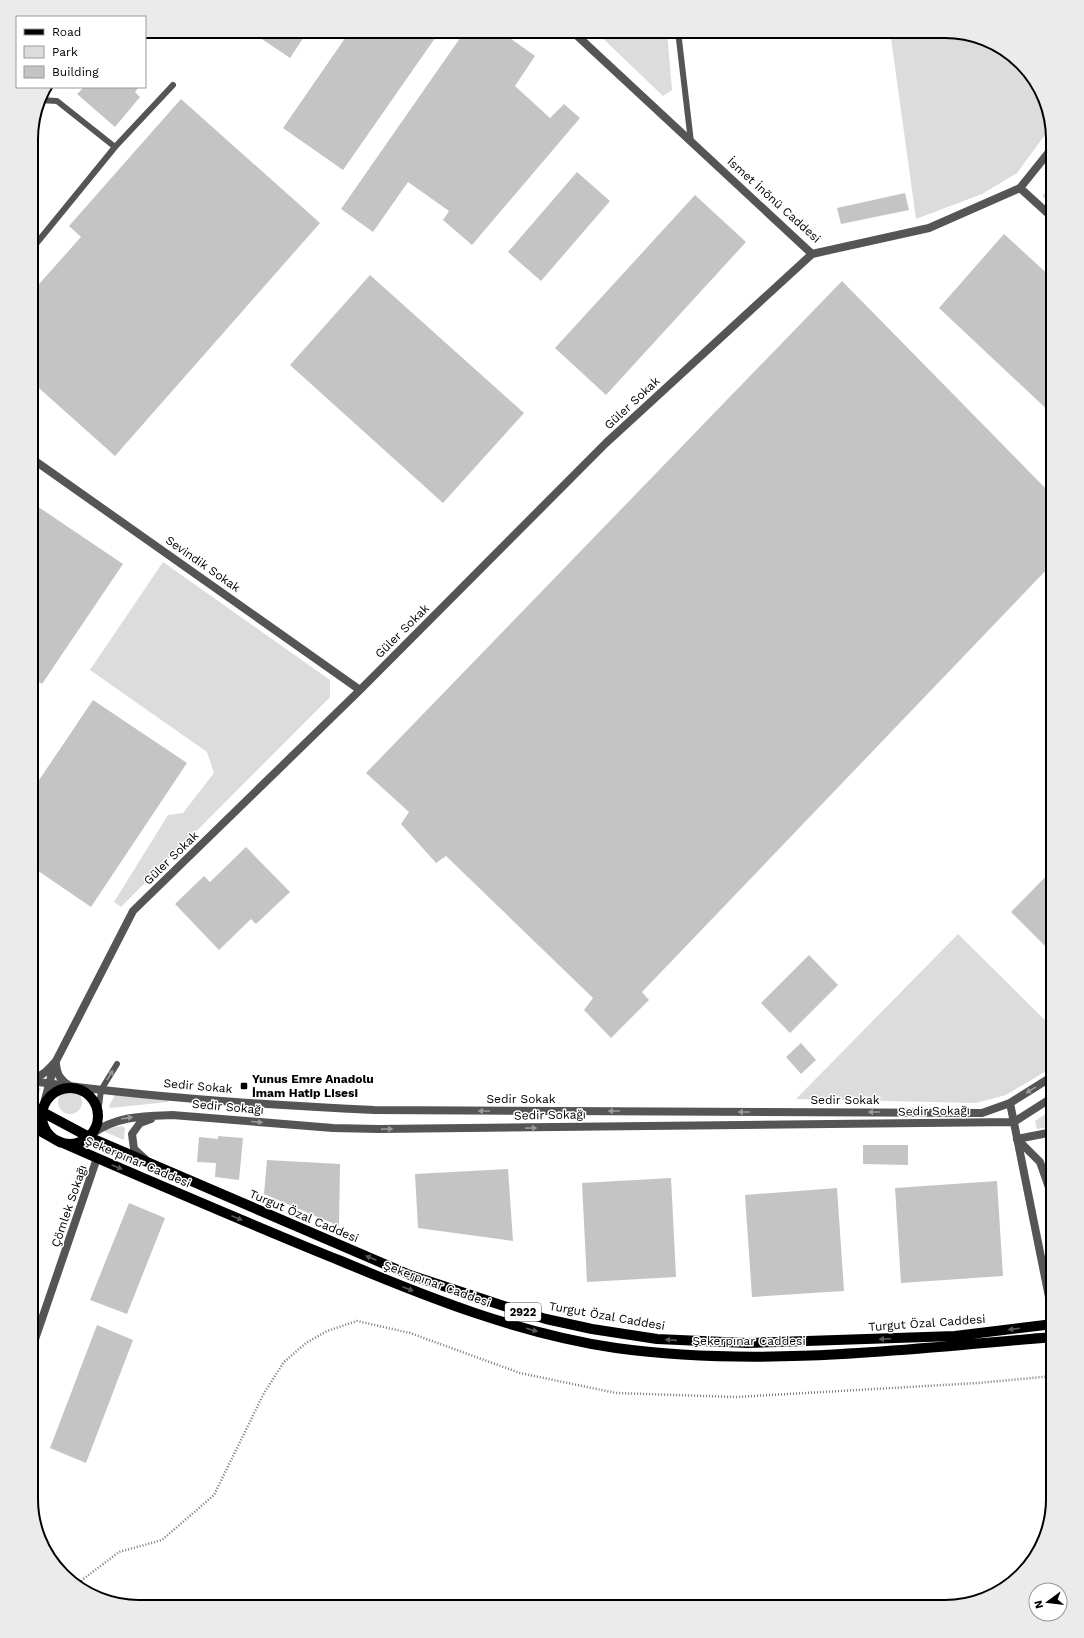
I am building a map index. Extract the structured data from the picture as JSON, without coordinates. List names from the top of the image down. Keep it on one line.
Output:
{"streets":{"main road":["Şekerpınar Caddesi","Turgut Özal Caddesi","2922"],"street":["İsmet İnönü Caddesi","Güler Sokak","Sevindik Sokak","Sedir Sokak","Sedir Sokağı","Çömlek Sokağı"]},"crossings":[["İsmet İnönü Caddesi","Güler Sokak"],["Güler Sokak","Sevindik Sokak"],["Sedir Sokağı","Turgut Özal Caddesi"],["Şekerpınar Caddesi","Çömlek Sokağı"]],"one_way":["Sedir Sokak","Sedir Sokağı","Şekerpınar Caddesi","Turgut Özal Caddesi"],"places":{"transit":["Yunus Emre Anadolu İmam Hatip Lisesi"]},"legend":["Road","Park","Building"],"north":"left"}
